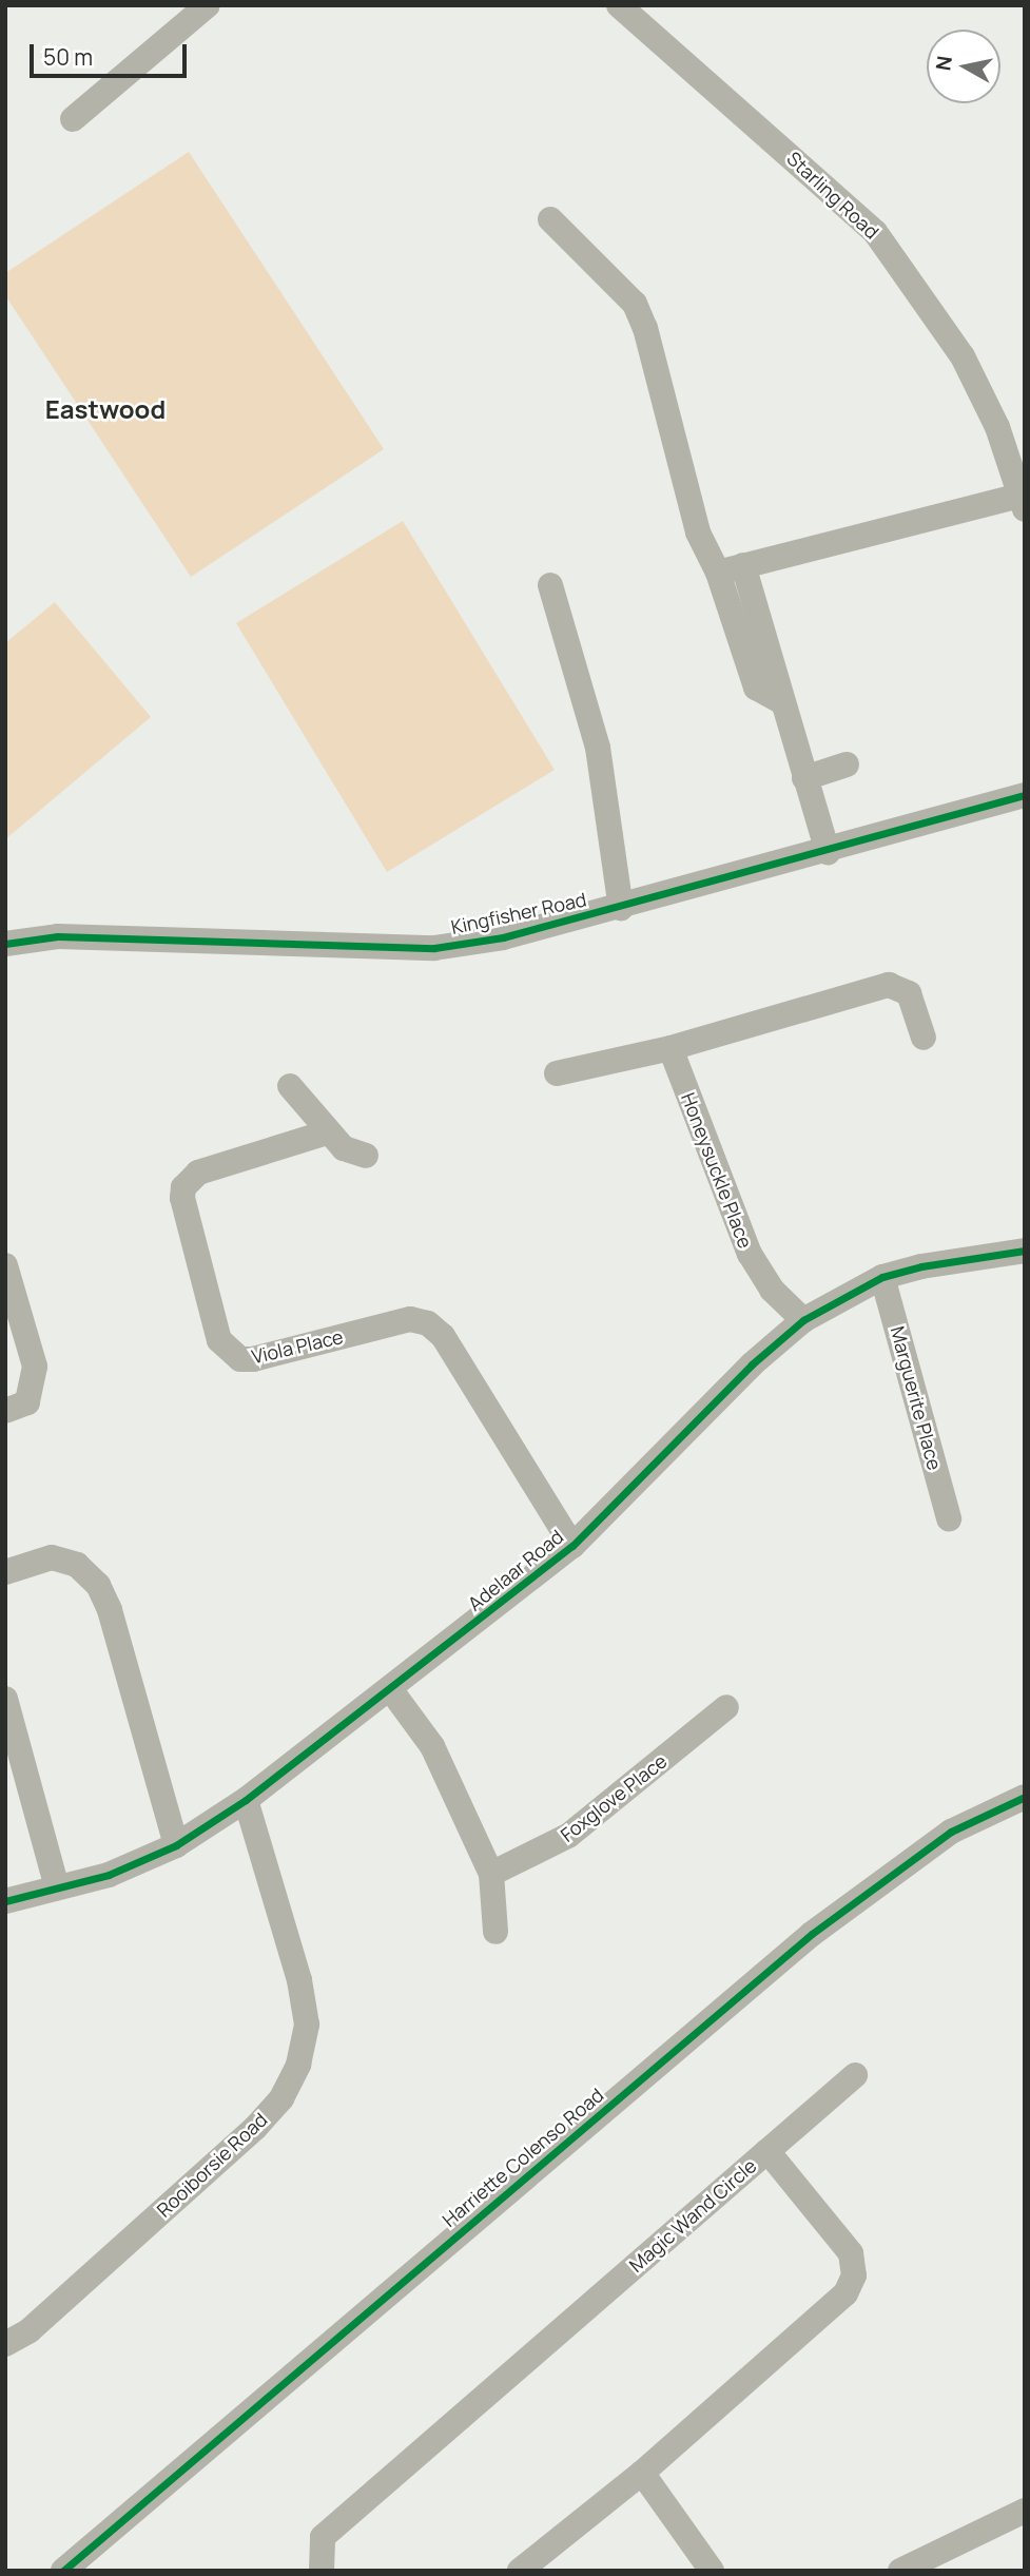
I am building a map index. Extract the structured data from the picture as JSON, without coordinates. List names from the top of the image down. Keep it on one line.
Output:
{"streets":{"street":["Starling Road","Kingfisher Road","Honeysuckle Place","Viola Place","Marguerite Place","Adelaar Road","Foxglove Place","Harriette Colenso Road","Rooiborsie Road","Magic Wand Circle"]},"crossings":[["Honeysuckle Place","Adelaar Road"],["Viola Place","Adelaar Road"],["Marguerite Place","Adelaar Road"],["Adelaar Road","Rooiborsie Road"]],"districts":["Eastwood"],"scale_bar":"50 m","north":"left"}
